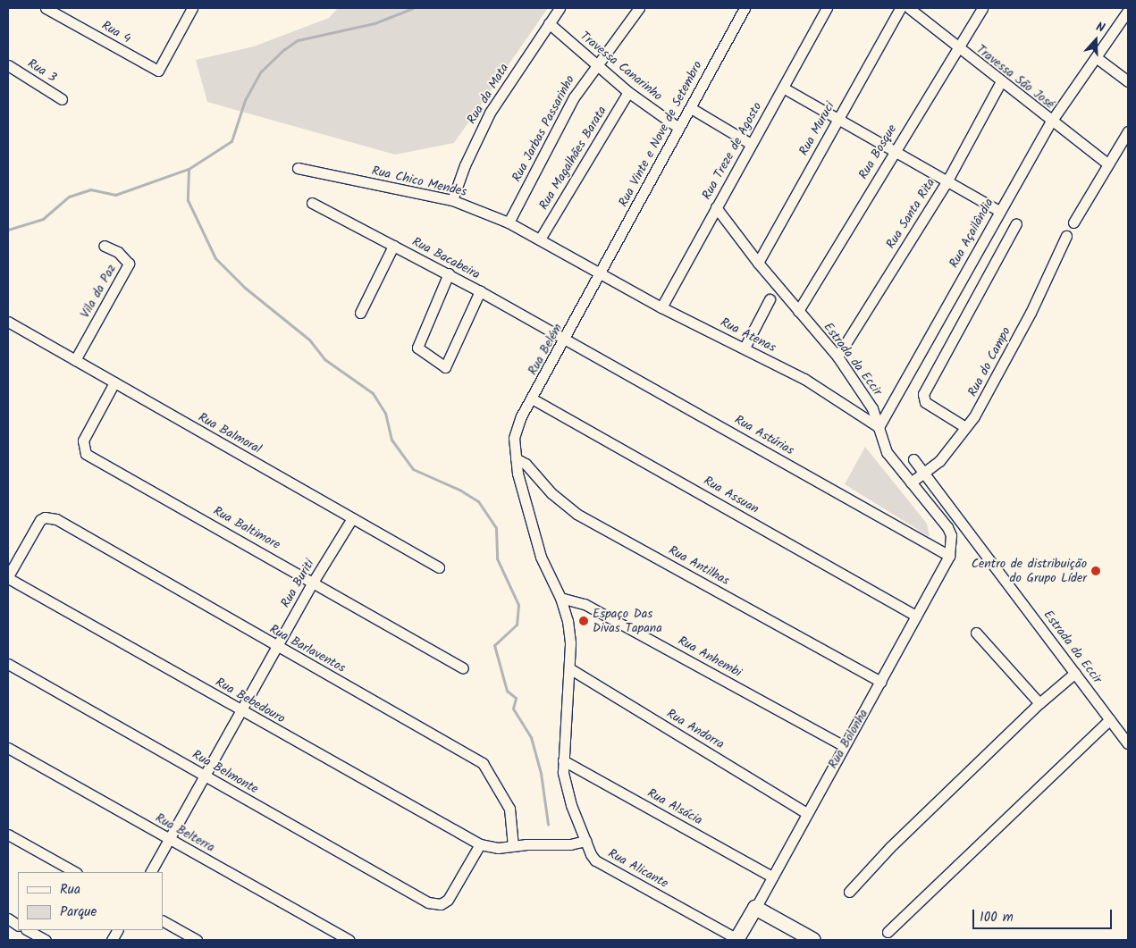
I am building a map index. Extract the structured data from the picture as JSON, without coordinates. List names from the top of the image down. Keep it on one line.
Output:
{"streets":{"street":["Rua 4","Travessa Canarinho","Rua 3","Travessa São José","Rua da Mata","Rua Jarbas Passarinho","Rua Muruci","Rua Vinte e Nove de Setembro","Rua Treze de Agosto","Rua Bosque","Rua Magalhães Barata","Rua Chico Mendes","Rua Santa Rita","Rua Açailândia","Rua Bacabeira","Vila da Paz","Rua Atenas","Rua Belém","Estrada da Eccir","Rua do Campo","Rua Balmoral","Rua Astúrias","Rua Assuan","Rua Baltimore","Rua Antilhas","Rua Buriti","Rua Barlaventos","Rua Anhembi","Rua Bebedouro","Rua Andorra","Rua Bolonha","Rua Belmonte","Rua Alsácia","Rua Belterra","Rua Alicante"]},"crossings":[["Travessa Canarinho","Rua da Mata"],["Travessa Canarinho","Rua Jarbas Passarinho"],["Travessa Canarinho","Rua Vinte e Nove de Setembro"],["Travessa Canarinho","Rua Magalhães Barata"],["Travessa São José","Rua Bosque"],["Travessa São José","Rua Santa Rita"],["Travessa São José","Rua Açailândia"],["Rua da Mata","Rua Chico Mendes"],["Rua Jarbas Passarinho","Rua Chico Mendes"],["Rua Muruci","Estrada da Eccir"],["Rua Vinte e Nove de Setembro","Rua Chico Mendes"],["Rua Vinte e Nove de Setembro","Rua Atenas"],["Rua Vinte e Nove de Setembro","Rua Belém"],["Rua Treze de Agosto","Rua Atenas"],["Rua Treze de Agosto","Estrada da Eccir"],["Rua Bosque","Estrada da Eccir"],["Rua Magalhães Barata","Rua Chico Mendes"],["Rua Chico Mendes","Rua Atenas"],["Rua Chico Mendes","Rua Belém"],["Rua Santa Rita","Estrada da Eccir"],["Rua Açailândia","Rua Atenas"],["Rua Açailândia","Estrada da Eccir"],["Rua Bacabeira","Rua Belém"],["Rua Bacabeira","Rua Astúrias"],["Vila da Paz","Rua Balmoral"],["Rua Atenas","Rua Belém"],["Rua Atenas","Estrada da Eccir"],["Rua Belém","Rua Astúrias"],["Rua Belém","Rua Assuan"],["Rua Belém","Rua Antilhas"],["Estrada da Eccir","Rua do Campo"],["Estrada da Eccir","Rua Bolonha"],["Rua Balmoral","Rua Baltimore"],["Rua Balmoral","Rua Buriti"],["Rua Astúrias","Rua Bolonha"],["Rua Assuan","Rua Bolonha"],["Rua Baltimore","Rua Buriti"],["Rua Antilhas","Rua Bolonha"],["Rua Buriti","Rua Barlaventos"],["Rua Buriti","Rua Bebedouro"],["Rua Buriti","Rua Belmonte"],["Rua Buriti","Rua Belterra"],["Rua Barlaventos","Rua Bebedouro"],["Rua Anhembi","Rua Bolonha"],["Rua Bebedouro","Rua Belmonte"],["Rua Andorra","Rua Bolonha"],["Rua Bolonha","Rua Alsácia"],["Rua Bolonha","Rua Alicante"],["Rua Alsácia","Rua Alicante"]],"places":["Centro de distribuição do Grupo Líder","Espaço Das Divas Tapana"],"legend":["Rua","Parque"],"scale_bar":"100 m","north":"top"}
